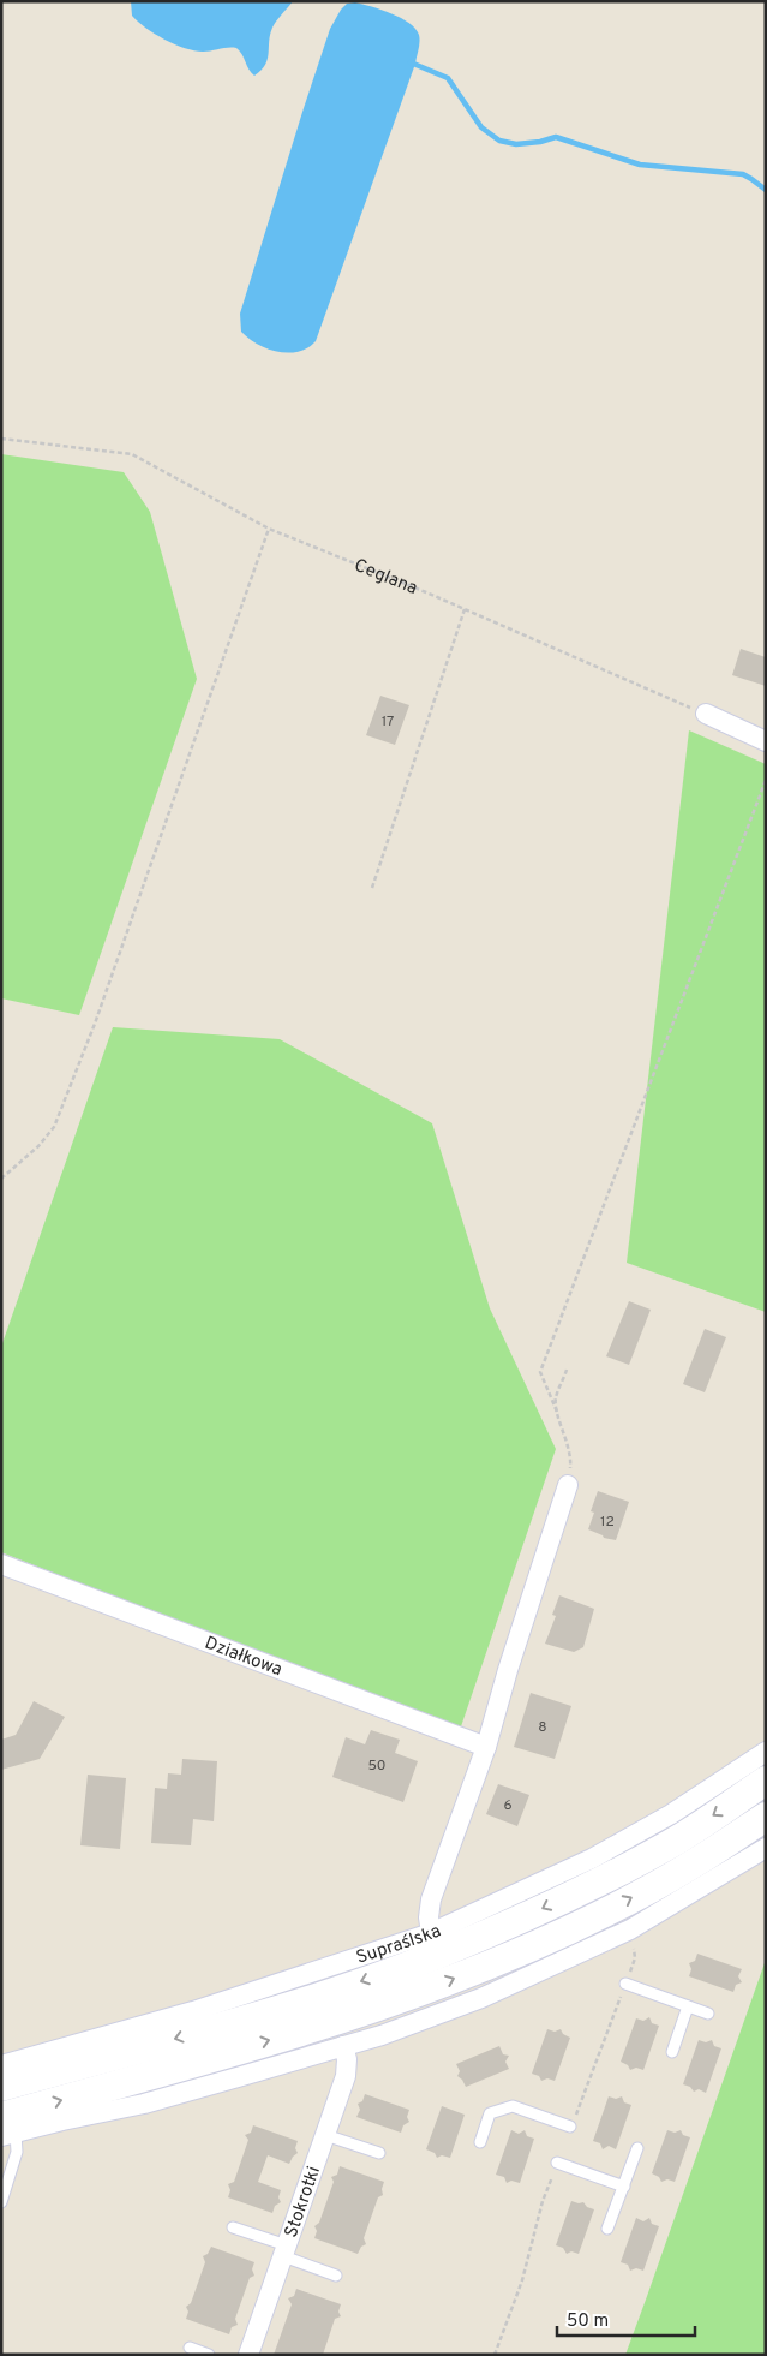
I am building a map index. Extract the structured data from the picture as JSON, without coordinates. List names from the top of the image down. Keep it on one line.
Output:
{"streets":{"street":["Działkowa","Supraślska","Stokrotki"],"path":["Ceglana"]},"house_numbers":["17","12","8","50","6"],"scale_bar":"50 m"}
